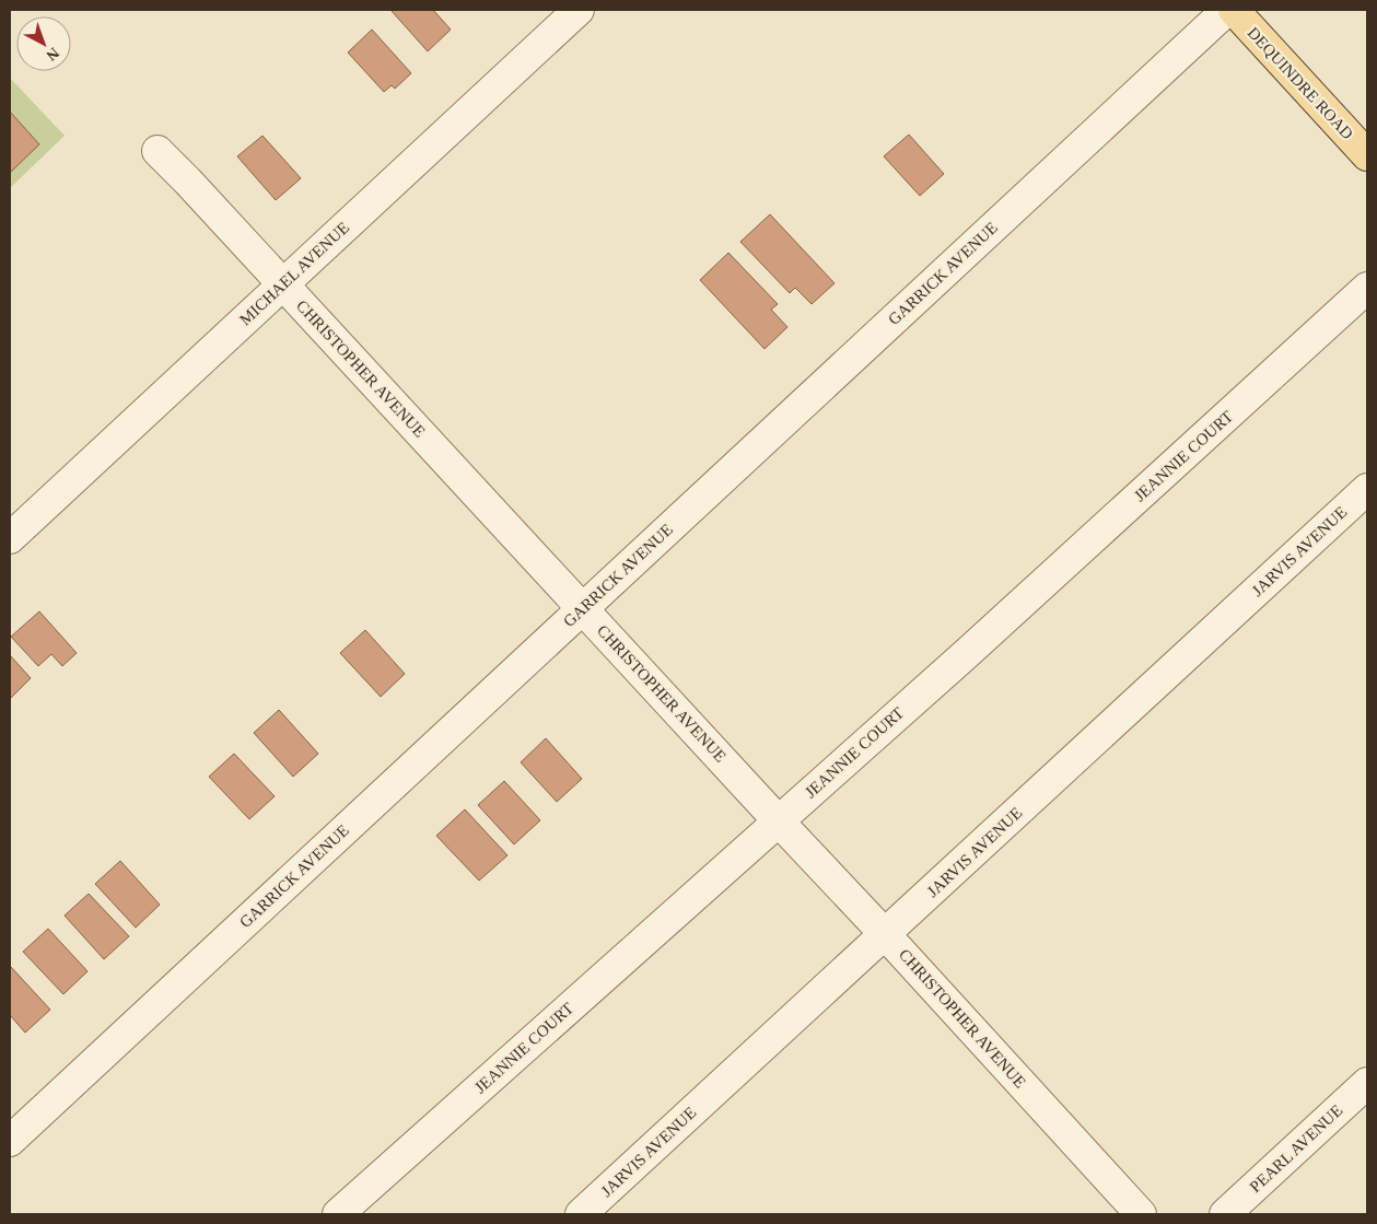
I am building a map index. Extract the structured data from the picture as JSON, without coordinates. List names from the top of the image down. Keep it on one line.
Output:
{"streets":{"main road":["DEQUINDRE ROAD"],"street":["MICHAEL AVENUE","GARRICK AVENUE","CHRISTOPHER AVENUE","JEANNIE COURT","JARVIS AVENUE","PEARL AVENUE"]},"crossings":[["MICHAEL AVENUE","CHRISTOPHER AVENUE"],["GARRICK AVENUE","CHRISTOPHER AVENUE"],["CHRISTOPHER AVENUE","JEANNIE COURT"],["CHRISTOPHER AVENUE","JARVIS AVENUE"]],"north":"bottom right"}
